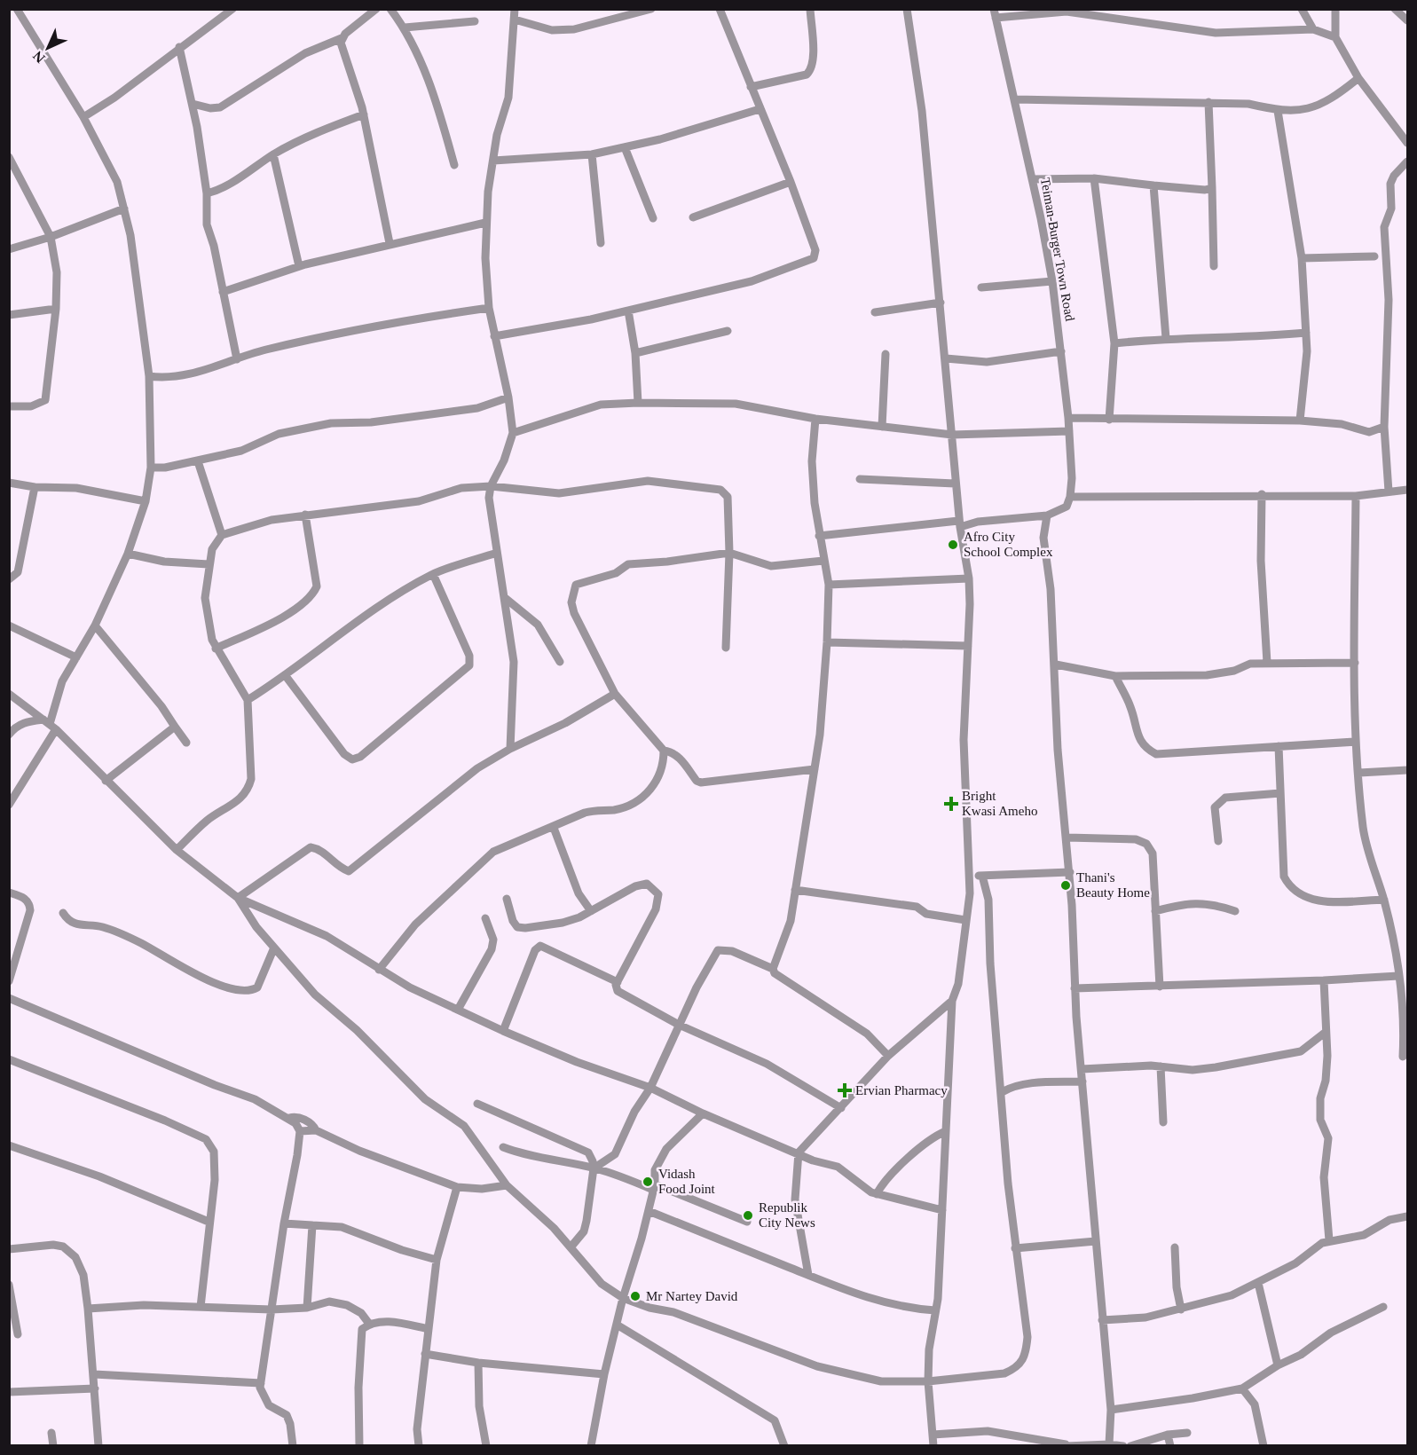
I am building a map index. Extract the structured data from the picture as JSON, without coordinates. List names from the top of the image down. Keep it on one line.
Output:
{"streets":{"street":["Teiman-Burger Town Road"]},"places":{"other":["Afro City School Complex","Thani's Beauty Home","Vidash Food Joint","Republik City News","Mr Nartey David"],"health":["Bright Kwasi Ameho","Ervian Pharmacy"]},"north":"bottom left"}
